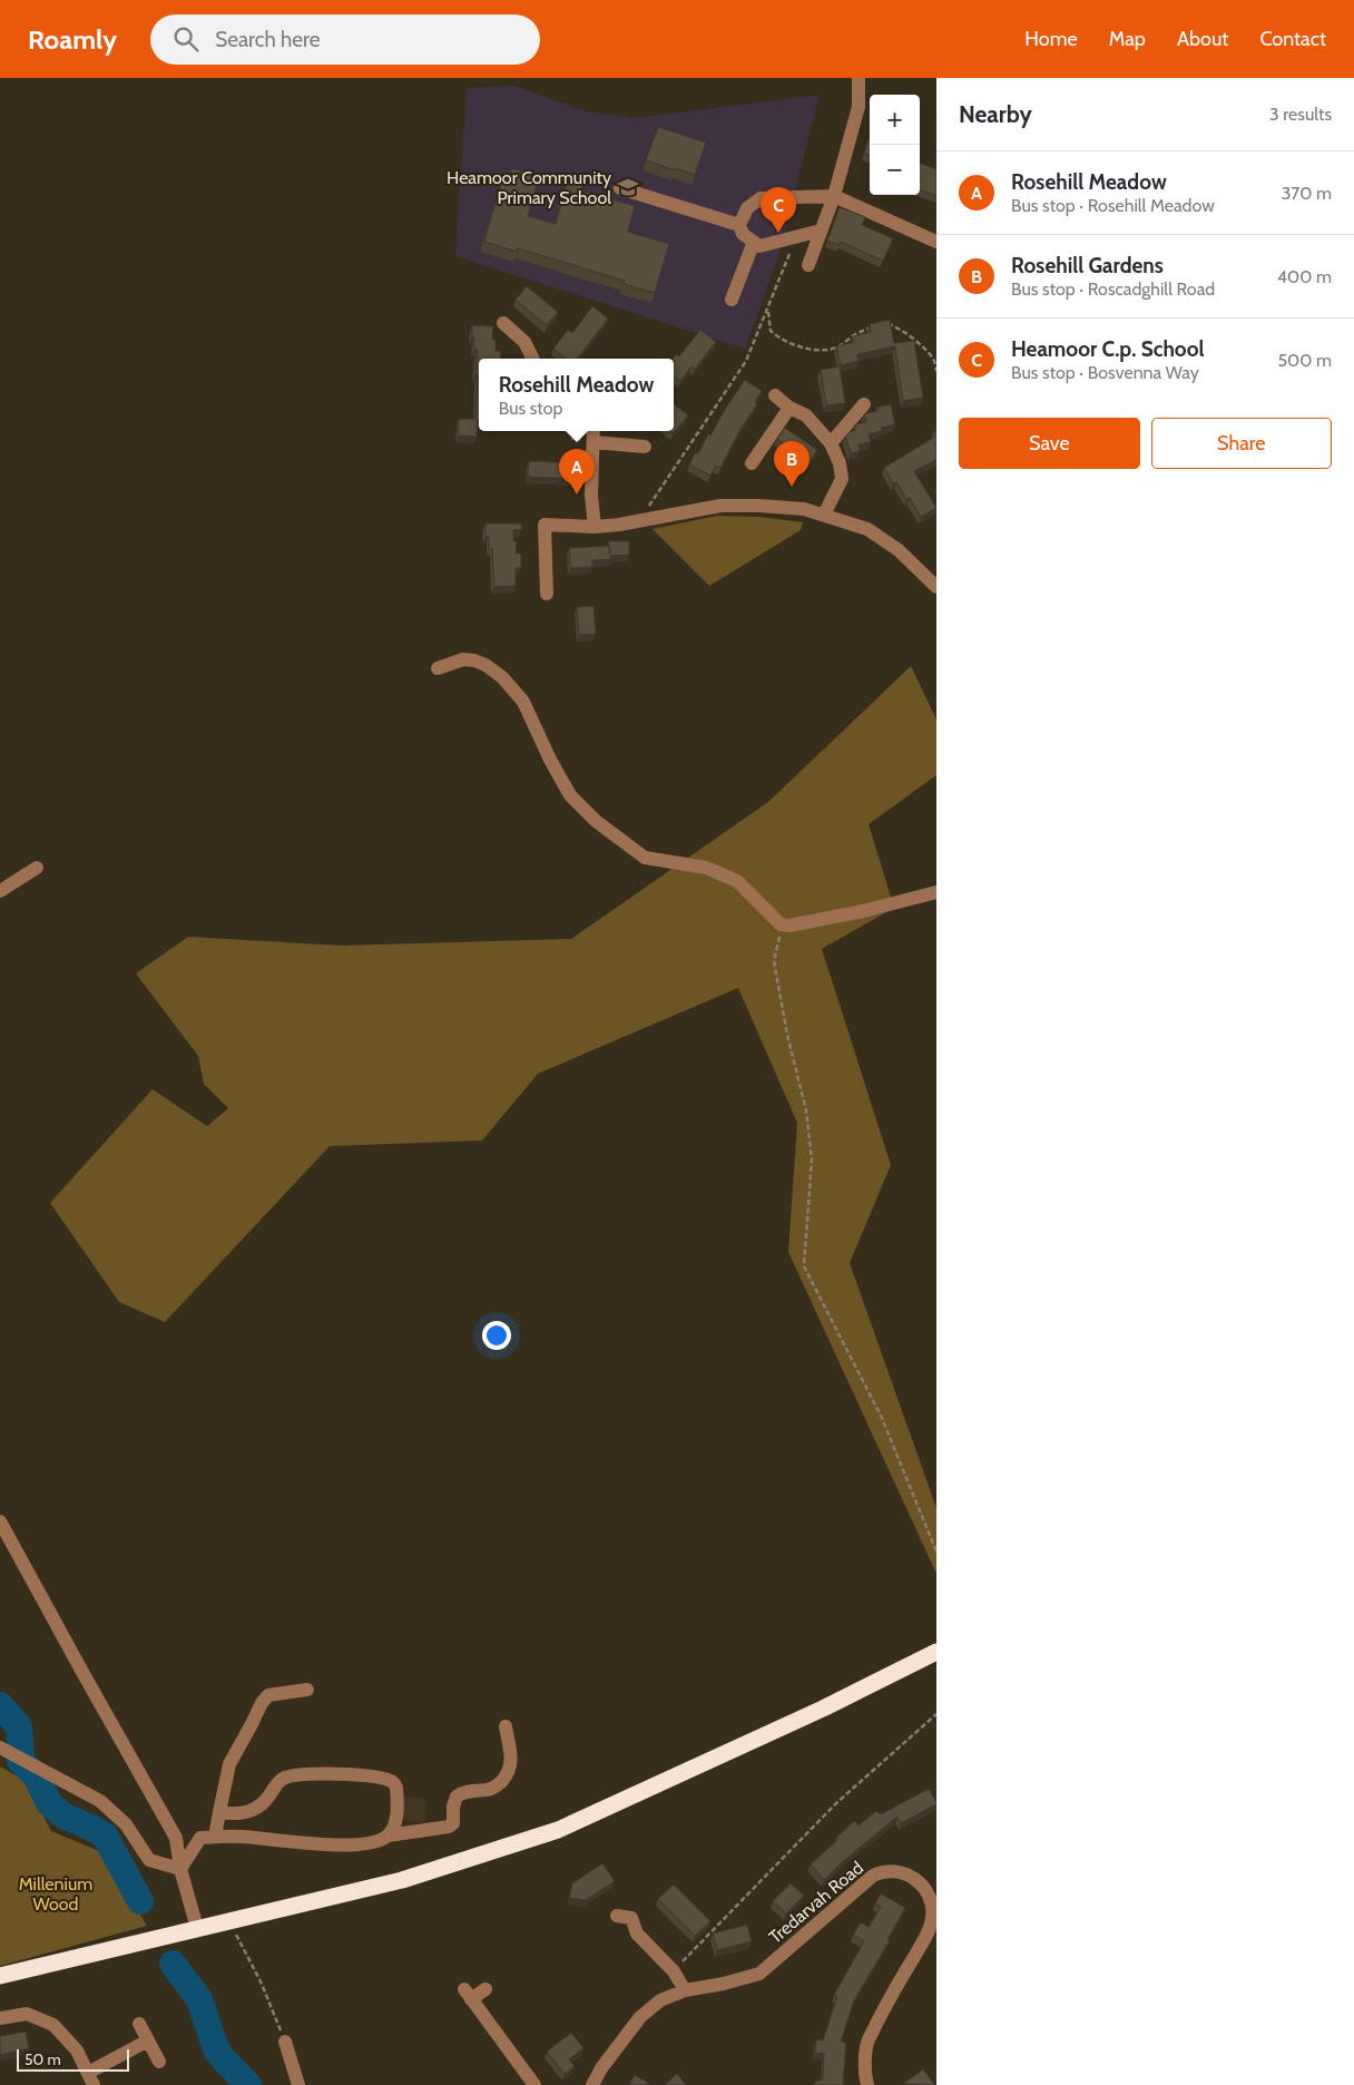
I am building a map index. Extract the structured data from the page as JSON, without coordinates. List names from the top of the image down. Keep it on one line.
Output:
{"streets":{"street":["Tredarvah Road"]},"parks":["Millenium Wood"],"places":{"school or university":["Heamoor Community Primary School"]},"scale_bar":"50 m","page":{"header":"Roamly","search":"Search here","nav":["Home","Map","About","Contact"],"heading":["Nearby","3 results"],"map_buttons":["+","−"],"list":[{"mark":"A","name":"Rosehill Meadow","note":"Bus stop · Rosehill Meadow","value":"370 m"},{"mark":"B","name":"Rosehill Gardens","note":"Bus stop · Roscadghill Road","value":"400 m"},{"mark":"C","name":"Heamoor C.p. School","note":"Bus stop · Bosvenna Way","value":"500 m"}],"pins":["C","B","A"],"popup":["Rosehill Meadow","Bus stop"],"buttons":["Save","Share"],"scale":"50 m"}}
